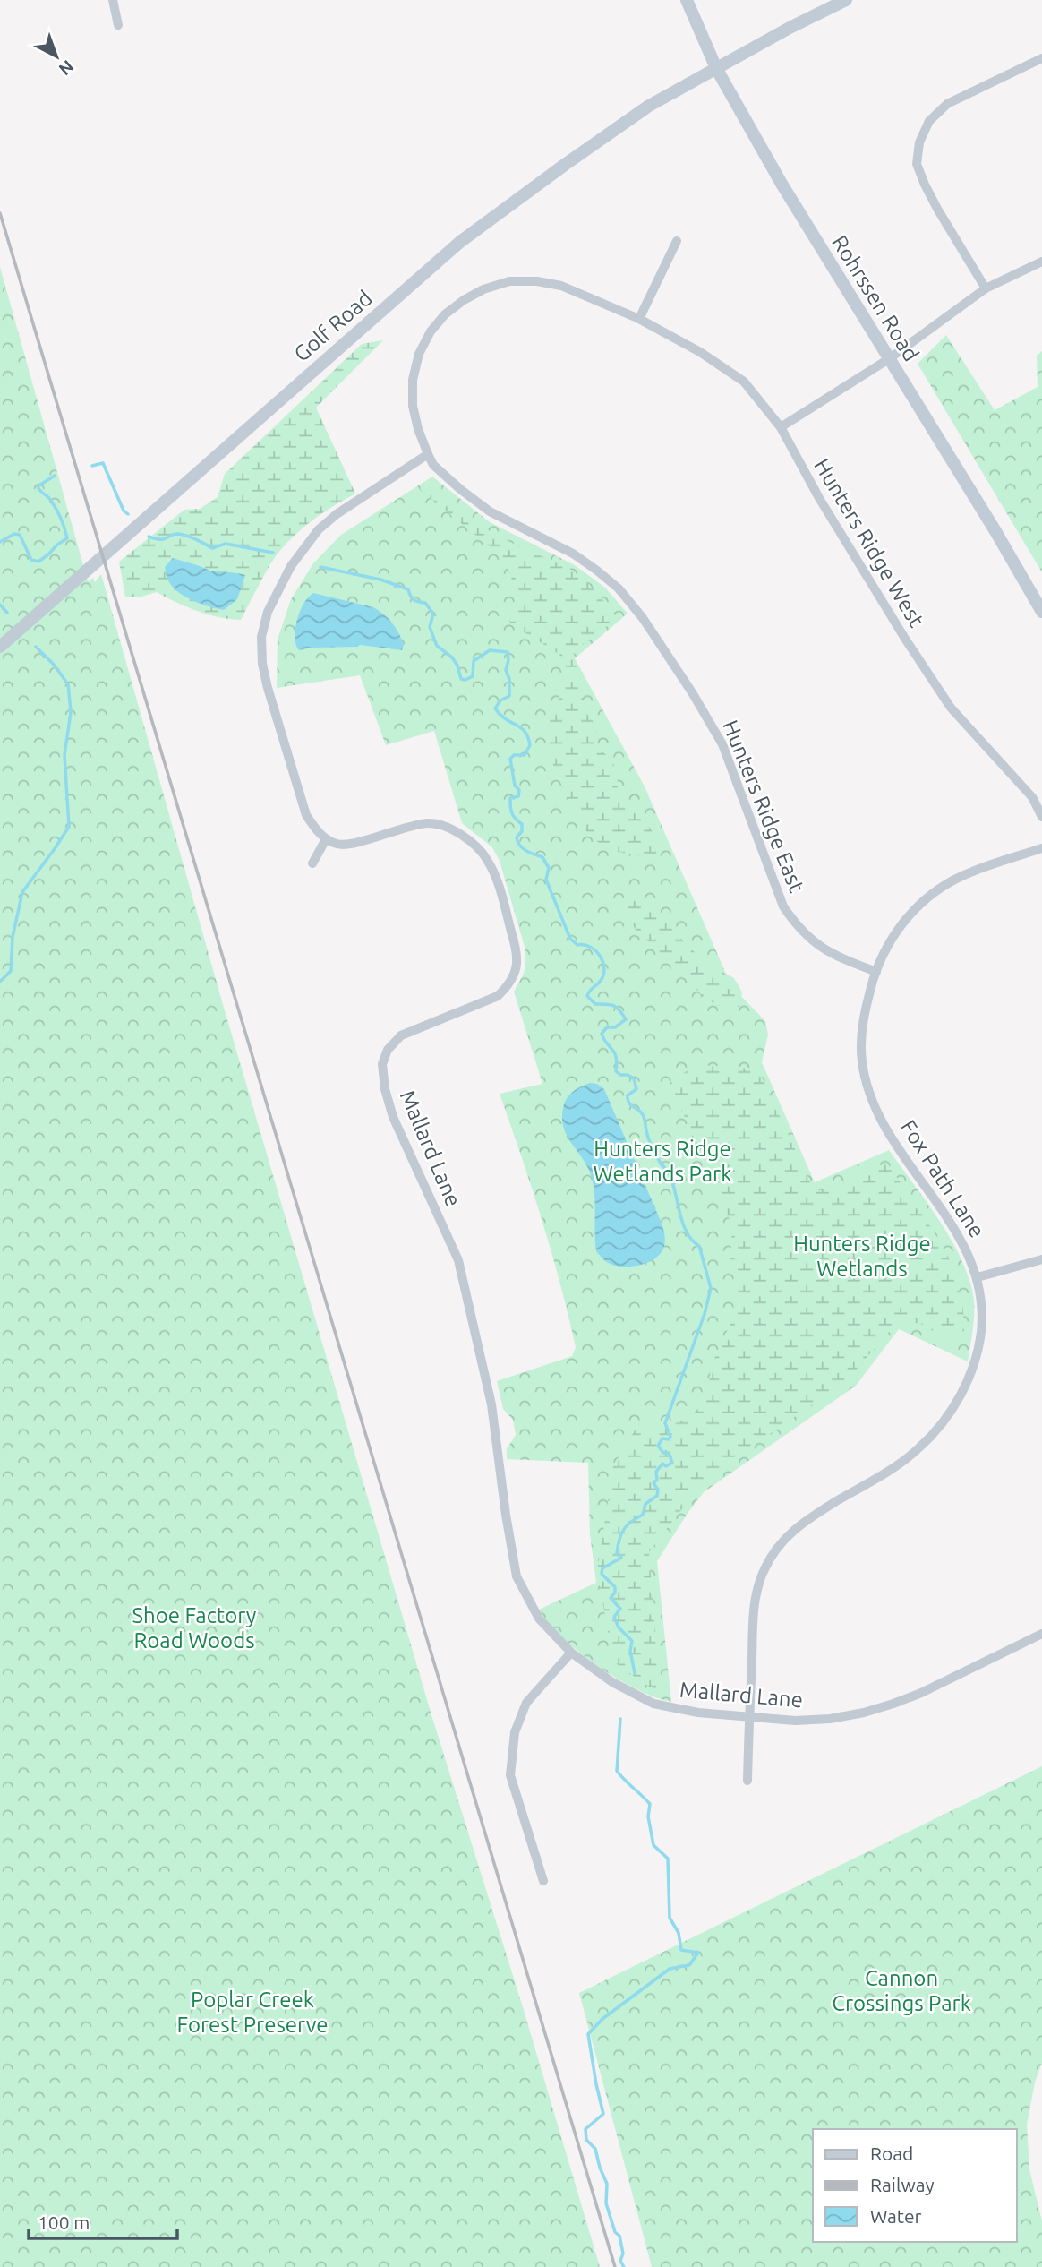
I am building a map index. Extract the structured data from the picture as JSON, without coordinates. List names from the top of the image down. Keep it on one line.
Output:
{"streets":{"main road":["Rohrssen Road","Golf Road"],"street":["Hunters Ridge West","Hunters Ridge East","Mallard Lane","Fox Path Lane"]},"crossings":[["Rohrssen Road","Golf Road"],["Hunters Ridge West","Hunters Ridge East"],["Hunters Ridge East","Fox Path Lane"],["Mallard Lane","Fox Path Lane"]],"parks":["Hunters Ridge Wetlands Park","Hunters Ridge Wetlands","Shoe Factory Road Woods","Cannon Crossings Park","Poplar Creek Forest Preserve"],"legend":["Road","Railway","Water"],"scale_bar":"100 m","north":"bottom right"}
